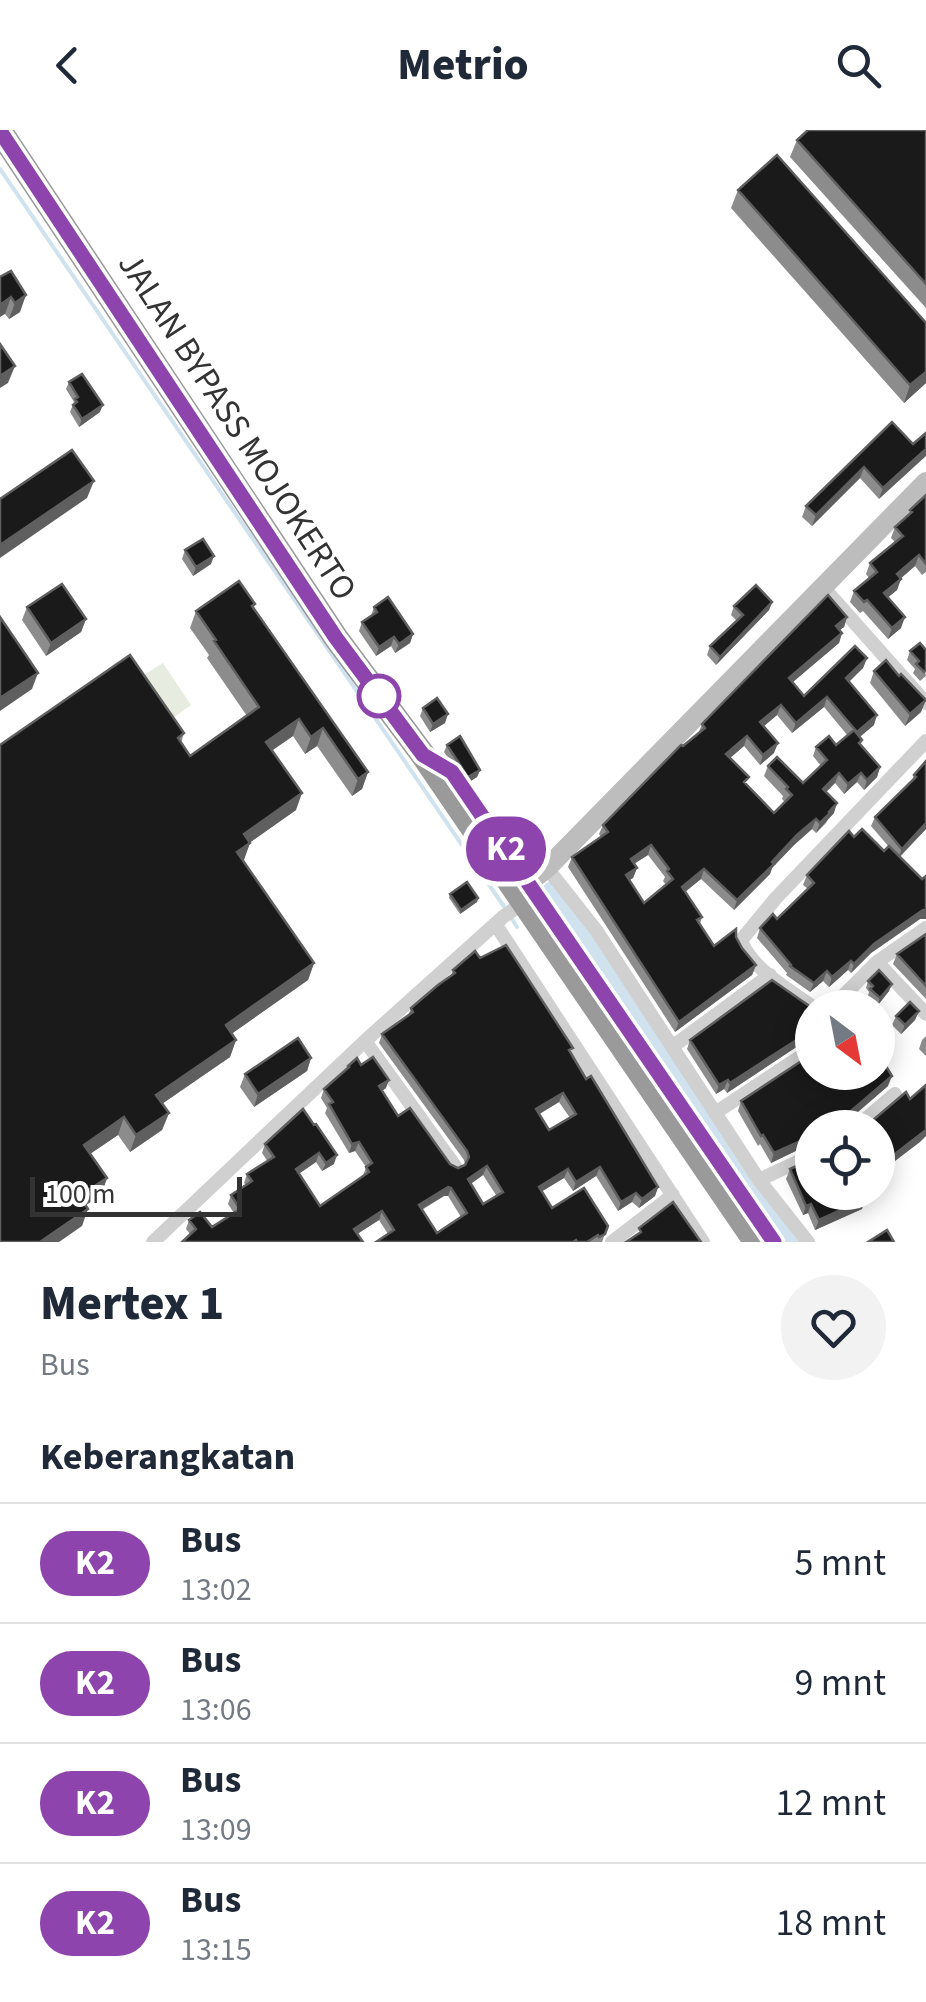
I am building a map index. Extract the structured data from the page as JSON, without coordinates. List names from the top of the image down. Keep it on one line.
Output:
{"streets":{"highway":["JALAN BYPASS MOJOKERTO"]},"lines":["bus line K2"],"scale_bar":"100 m","north":"bottom right","page":{"header":"Metrio","on_map":"K2","scale":"100 m","heading":[["Mertex 1","Bus"],"Keberangkatan"],"list":[{"mark":"K2","name":"Bus","note":"13:02","value":"5 mnt"},{"mark":"K2","name":"Bus","note":"13:06","value":"9 mnt"},{"mark":"K2","name":"Bus","note":"13:09","value":"12 mnt"},{"mark":"K2","name":"Bus","note":"13:15","value":"18 mnt"}]}}
